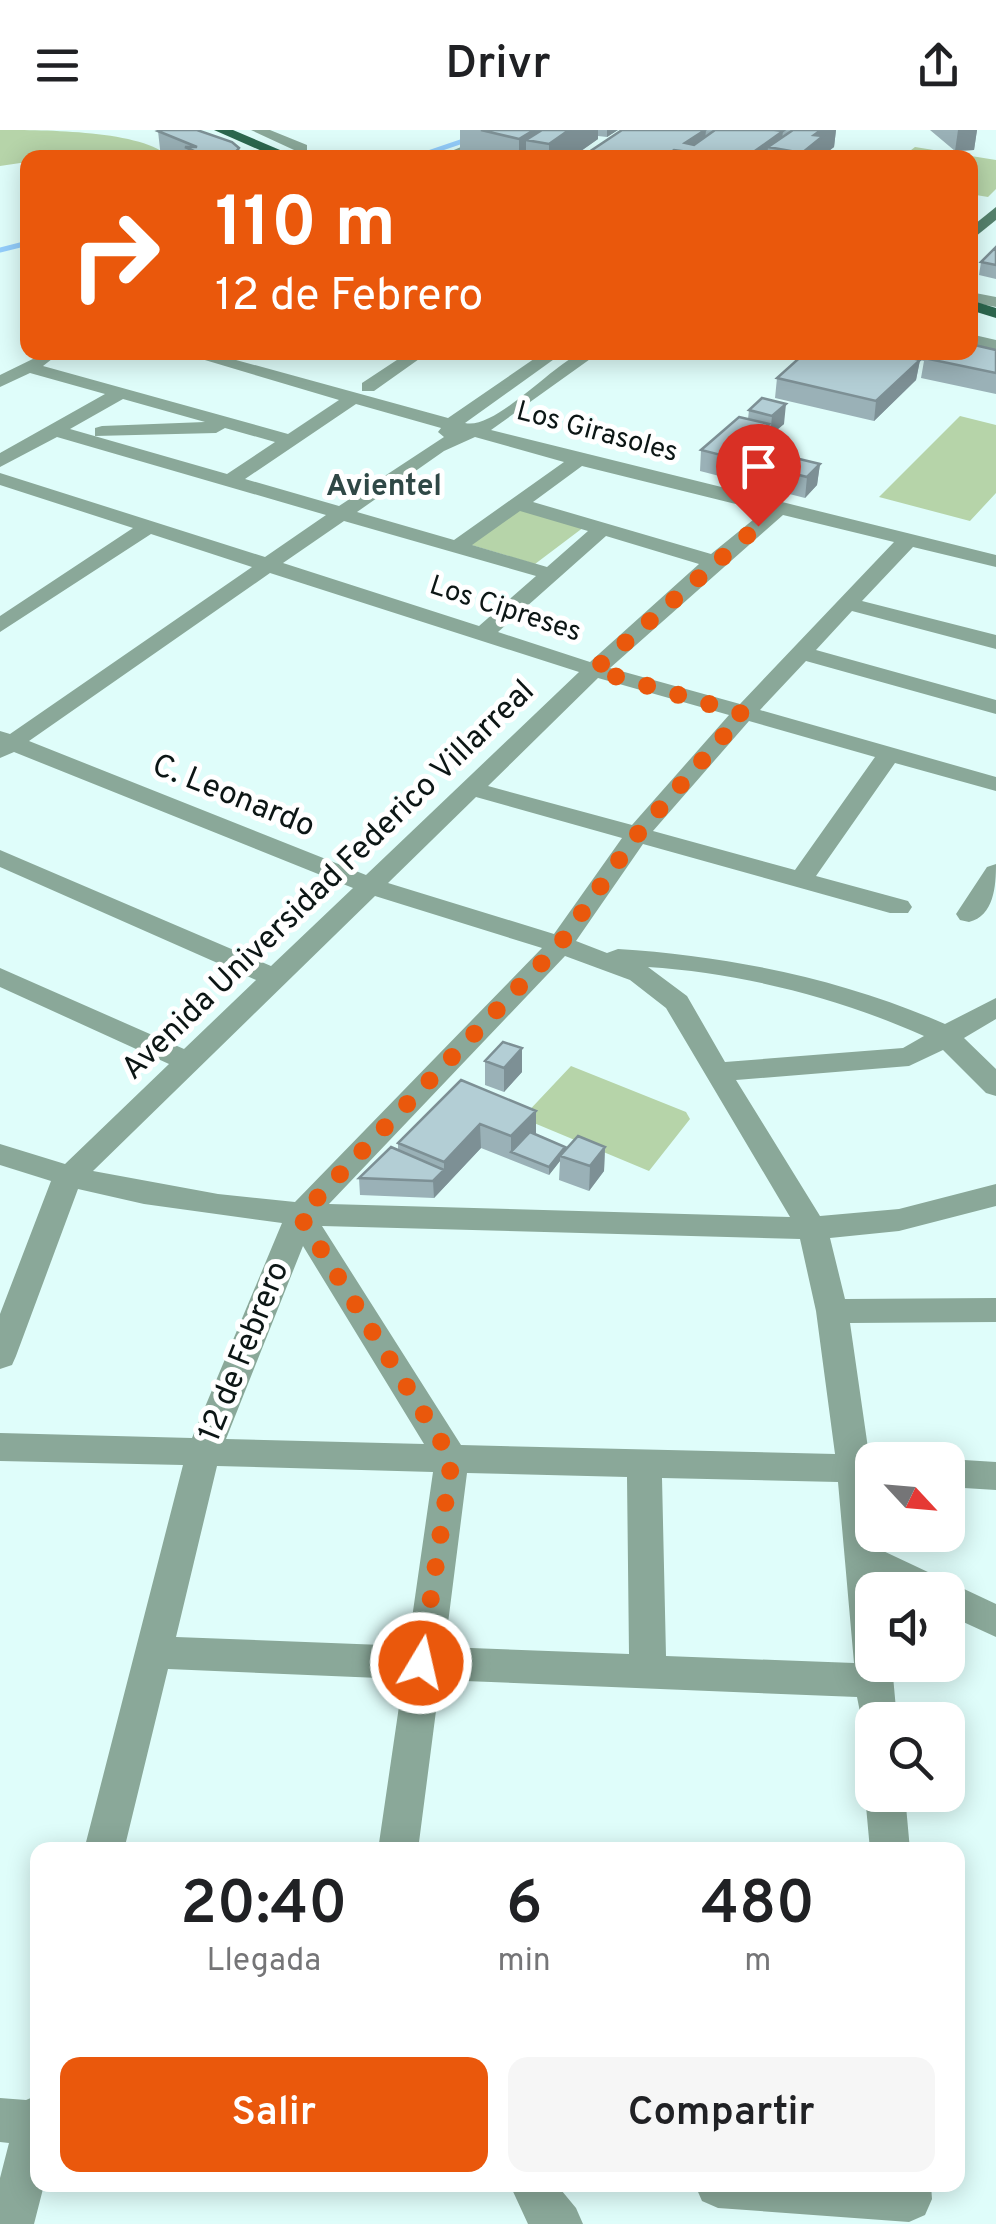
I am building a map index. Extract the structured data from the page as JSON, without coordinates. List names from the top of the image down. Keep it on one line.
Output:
{"streets":{"street":["Los Girasoles","Los Cipreses","C. Leonardo","Avenida Universidad Federico Villarreal","12 de Febrero"]},"crossings":[["Los Girasoles","Avenida Universidad Federico Villarreal"],["Los Girasoles","12 de Febrero"],["Los Cipreses","Avenida Universidad Federico Villarreal"],["Los Cipreses","12 de Febrero"],["C. Leonardo","Avenida Universidad Federico Villarreal"],["C. Leonardo","12 de Febrero"]],"districts":["Avientel"],"north":"bottom right","page":{"header":"Drivr","turn":["110 m","12 de Febrero"],"eta":["20:40","Llegada","6","min","480","m"],"buttons":["Salir","Compartir"]}}
